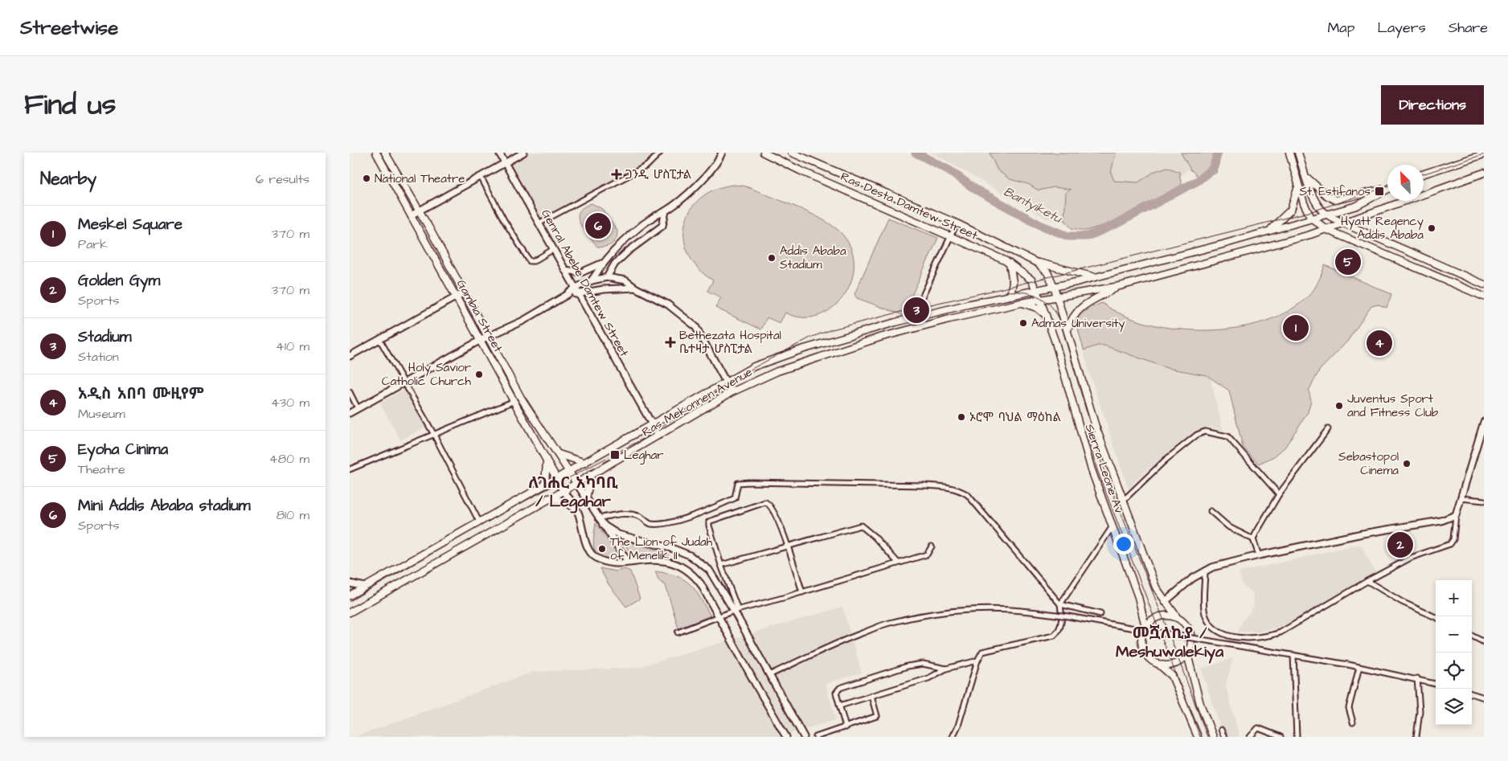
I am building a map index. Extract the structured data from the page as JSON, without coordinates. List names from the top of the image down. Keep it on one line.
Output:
{"streets":{"main road":["Ras Desta Damtew Street","Genral Abebe Damtew Street","Gambia Street","Ras Mekonnen Avenue","Sierra Leone Av"]},"crossings":[["Ras Desta Damtew Street","Ras Mekonnen Avenue"],["Ras Desta Damtew Street","Sierra Leone Av"],["Genral Abebe Damtew Street","Ras Mekonnen Avenue"],["Gambia Street","Ras Mekonnen Avenue"],["Ras Mekonnen Avenue","Sierra Leone Av"]],"districts":["ለገሐር አካባቢ / Legahar","መሿለኪያ / Meshuwalekiya"],"water":["Bantyiketu"],"places":{"health":["ጋንዲ ሆስፒታል","Bethezata Hospital ቤተዛታ ሆስፒታል"],"other":["National Theatre","Hyatt Regency Addis Ababa","Addis Ababa Stadium","Admas University","Holy Savior Catholic Church","Juventus Sport and Fitness Club","ኦሮሞ ባህል ማዕከል","Sebastopol Cinema","The Lion of Judah of Menelik II"],"transit":["St. Estifanos","Leghar"]},"north":"top left","page":{"header":"Streetwise","nav":["Map","Layers","Share"],"title":"Find us","buttons":"Directions","heading":["Nearby","6 results"],"list":[{"mark":"1","name":"Meskel Square","note":"Park","value":"370 m"},{"mark":"2","name":"Golden Gym","note":"Sports","value":"370 m"},{"mark":"3","name":"Stadium","note":"Station","value":"410 m"},{"mark":"4","name":"አዲስ አበባ ሙዚየም","note":"Museum","value":"430 m"},{"mark":"5","name":"Eyoha Cinima","note":"Theatre","value":"480 m"},{"mark":"6","name":"Mini Addis Ababa stadium","note":"Sports","value":"810 m"}],"pins":["6","5","3","1","4","2"],"map_buttons":["+","−"]}}
